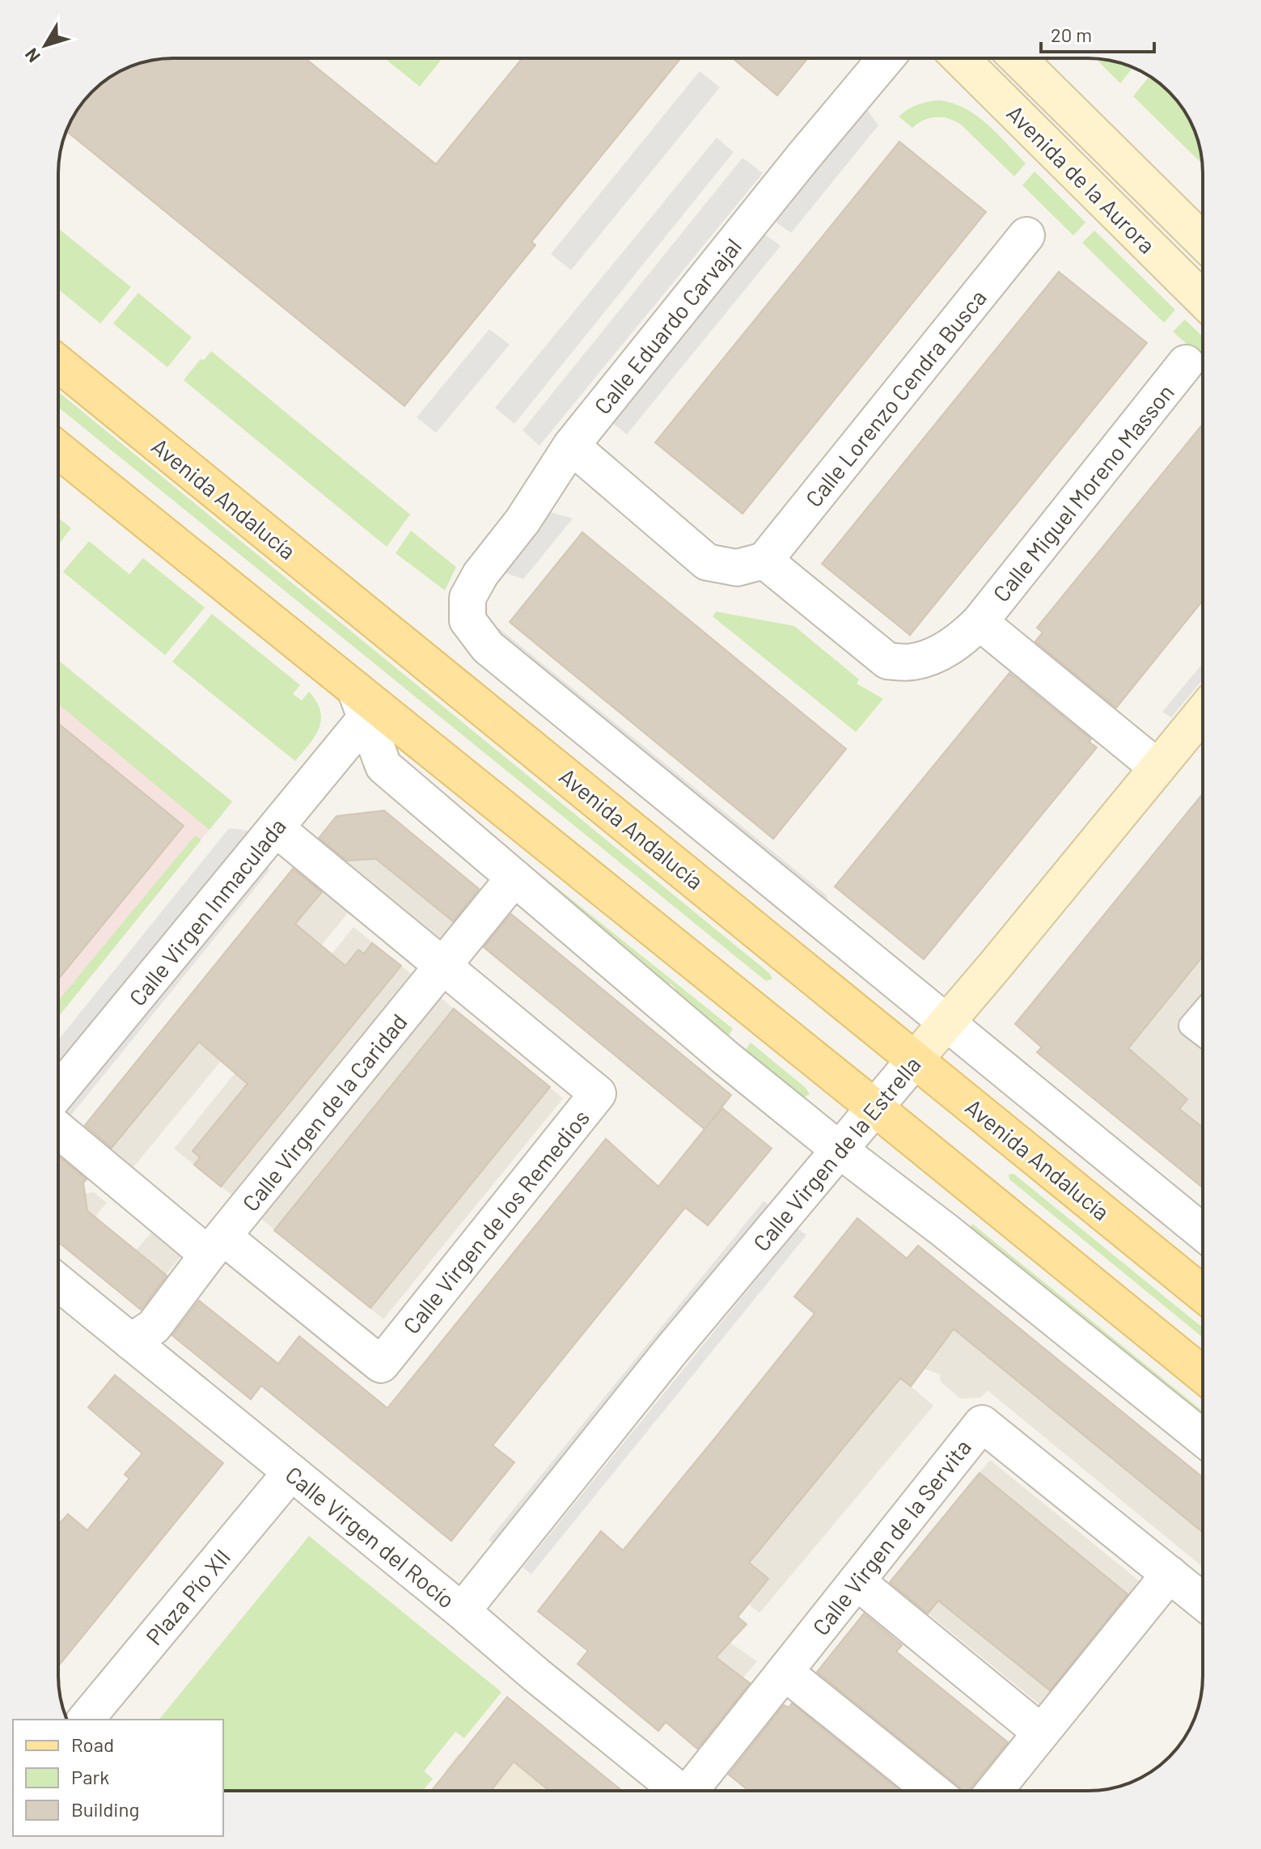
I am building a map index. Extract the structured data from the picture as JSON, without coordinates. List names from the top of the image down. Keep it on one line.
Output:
{"streets":{"main road":["Avenida de la Aurora","Avenida Andalucía","Calle Virgen de la Estrella"],"street":["Calle Eduardo Carvajal","Calle Lorenzo Cendra Busca","Calle Miguel Moreno Masson","Calle Virgen Inmaculada","Calle Virgen de la Caridad","Calle Virgen de los Remedios","Calle Virgen del Rocío","Calle Virgen de la Servita","Plaza Pío XII"]},"crossings":[["Calle Eduardo Carvajal","Calle Virgen de la Estrella"],["Calle Lorenzo Cendra Busca","Calle Miguel Moreno Masson"],["Avenida Andalucía","Calle Virgen de la Estrella"],["Calle Virgen Inmaculada","Calle Virgen de los Remedios"],["Calle Virgen de la Caridad","Calle Virgen de los Remedios"],["Calle Virgen de la Caridad","Calle Virgen del Rocío"],["Calle Virgen de la Estrella","Calle Virgen del Rocío"],["Calle Virgen del Rocío","Plaza Pío XII"]],"legend":["Road","Park","Building"],"scale_bar":"20 m","north":"bottom left"}
